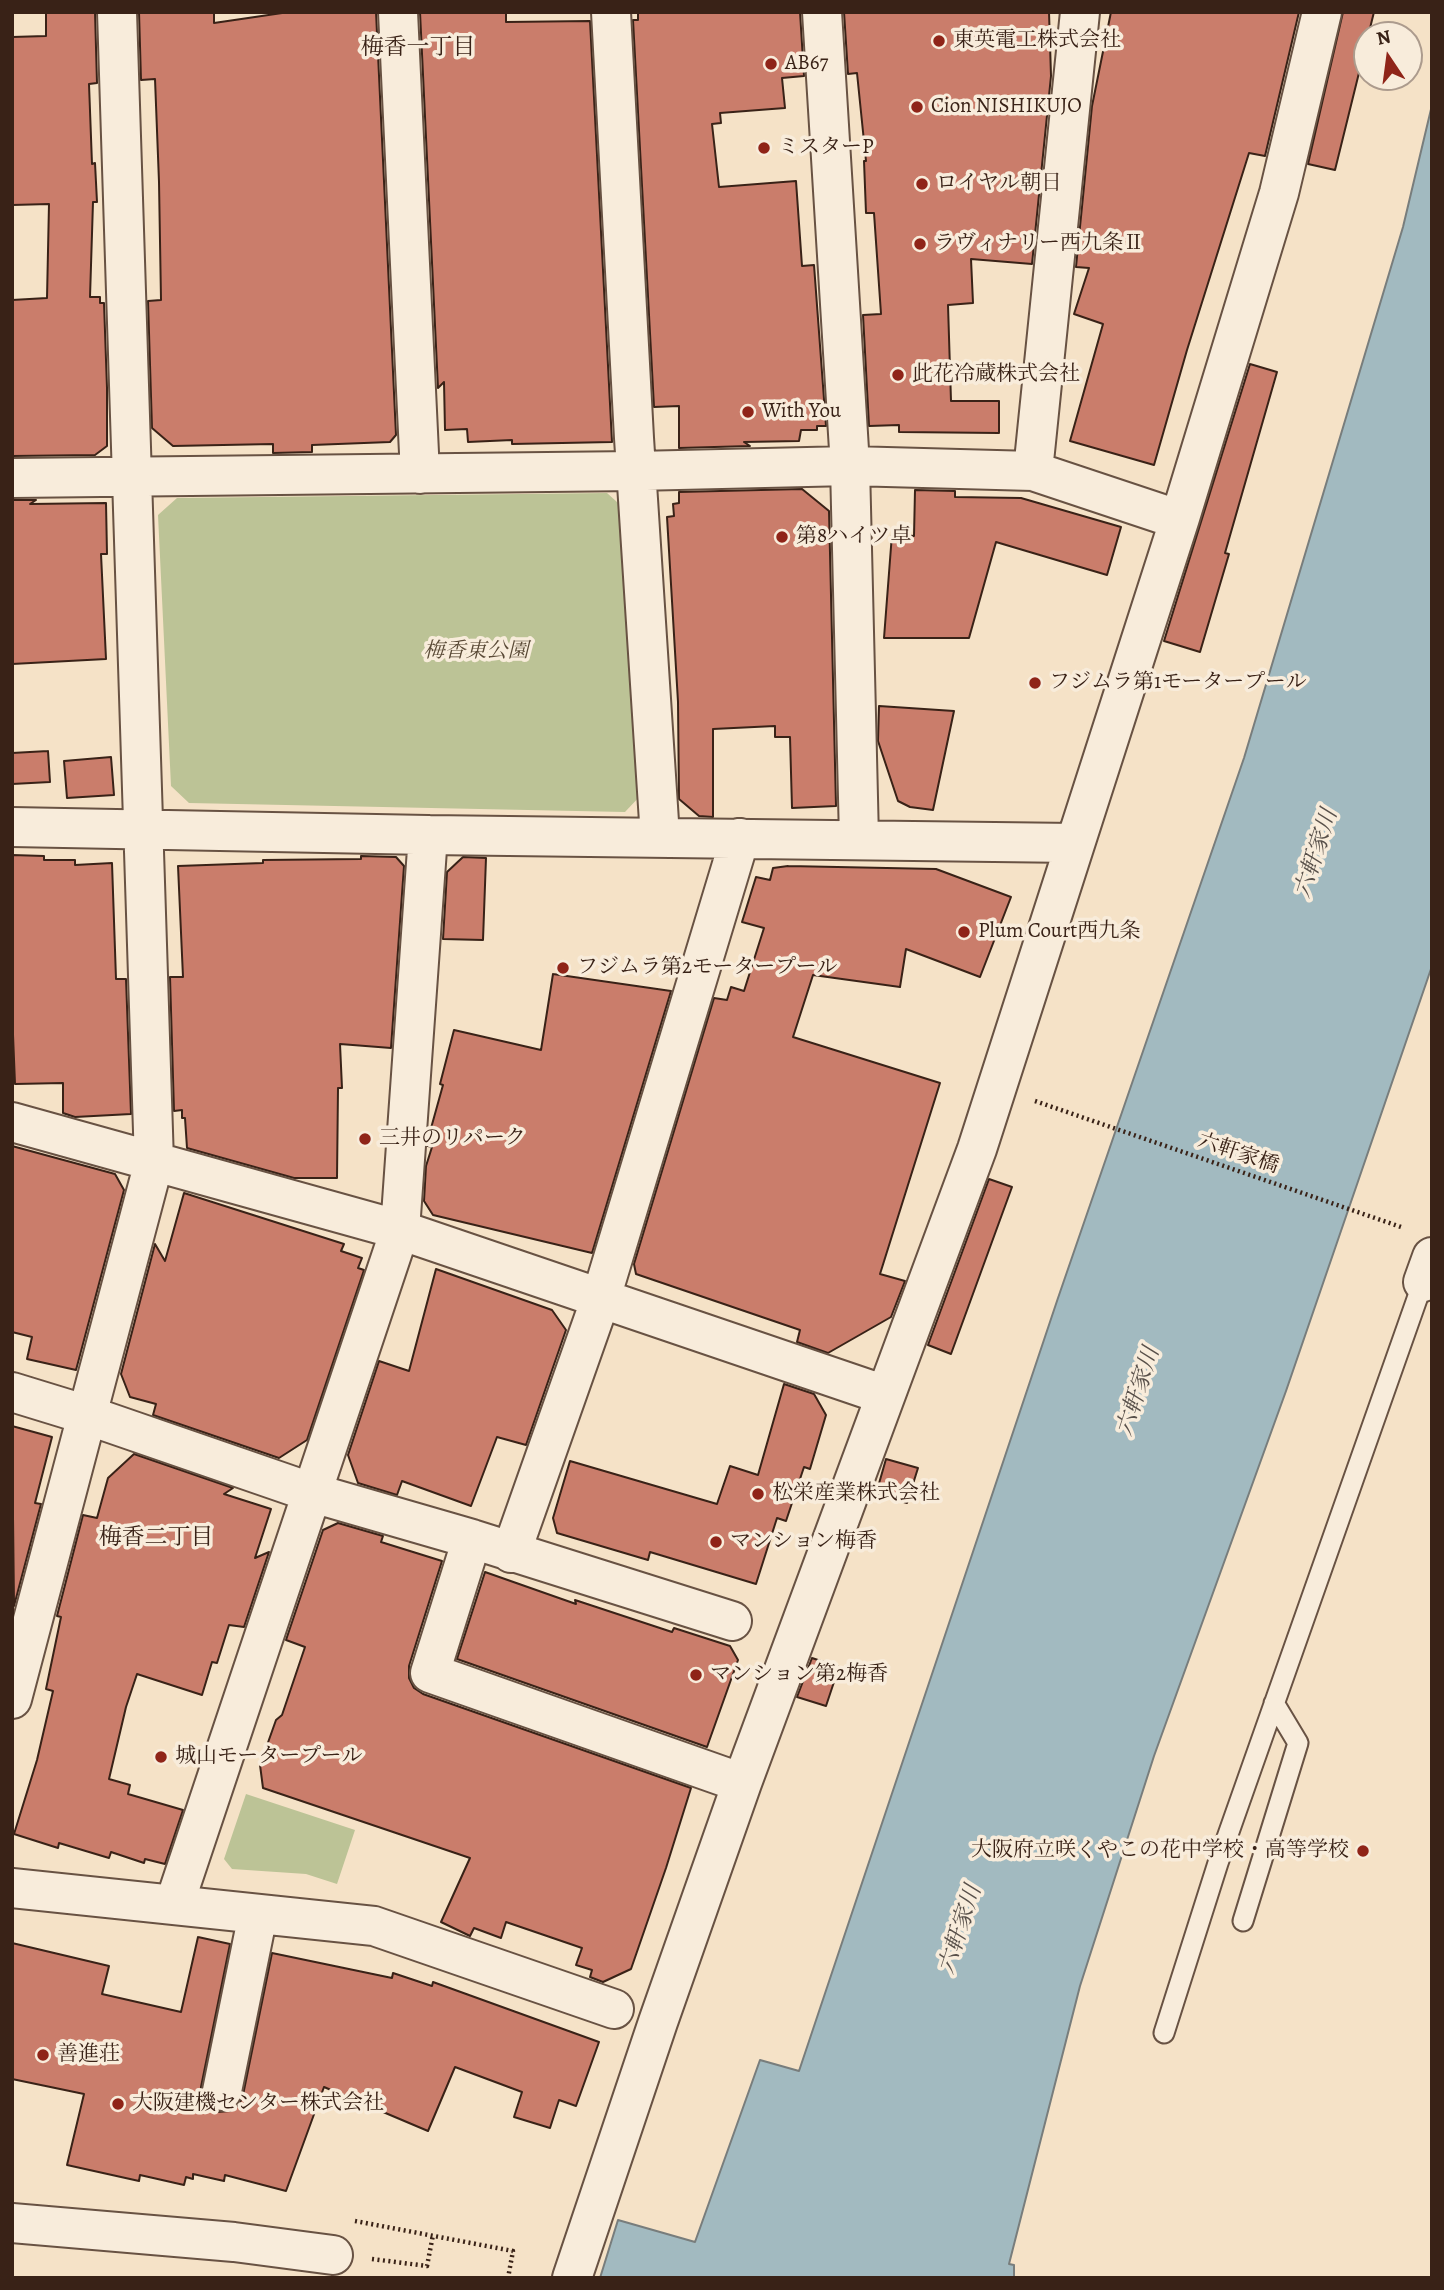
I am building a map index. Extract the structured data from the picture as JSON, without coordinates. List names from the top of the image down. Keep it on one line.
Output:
{"streets":{"path":["六軒家橋"]},"districts":["梅香一丁目","梅香二丁目"],"water":["六軒家川"],"parks":["梅香東公園"],"places":["東英電工株式会社","AB67","Cion NISHIKUJO","ミスターP","ロイヤル朝日","ラヴィナリー西九条Ⅱ","此花冷蔵株式会社","With You","第8ハイツ卓","フジムラ第1モータープール","Plum Court西九条","フジムラ第2モータープール","三井のリパーク","松栄産業株式会社","マンション梅香","マンション第2梅香","城山モータープール","大阪府立咲くやこの花中学校・高等学校","善進荘","大阪建機センター株式会社"],"north":"top"}
